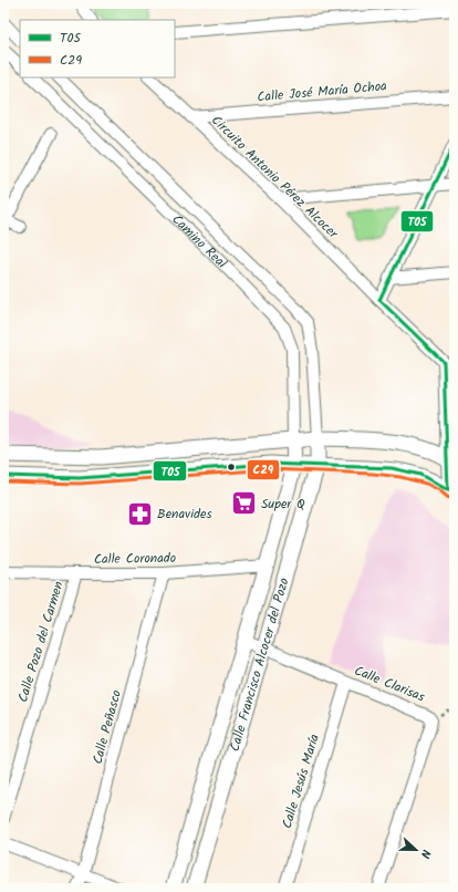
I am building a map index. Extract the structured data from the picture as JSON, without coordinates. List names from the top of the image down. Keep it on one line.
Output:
{"streets":{"street":["Calle José María Ochoa","Circuito Antonio Pérez Alcocer","Camino Real","Calle Coronado","Calle Pozo del Carmen","Calle Francisco Alcocer del Pozo","Calle Clarisas","Calle Peñasco","Calle Jesús María"]},"crossings":[["Calle José María Ochoa","Circuito Antonio Pérez Alcocer"],["Camino Real","Calle Francisco Alcocer del Pozo"],["Calle Coronado","Calle Pozo del Carmen"],["Calle Coronado","Calle Francisco Alcocer del Pozo"],["Calle Coronado","Calle Peñasco"],["Calle Francisco Alcocer del Pozo","Calle Clarisas"],["Calle Clarisas","Calle Jesús María"]],"places":{"supermarket":["Super Q"],"pharmacy":["Benavides"]},"lines":["transit line T05","transit line C29"],"legend":["T05","C29"],"north":"right"}
